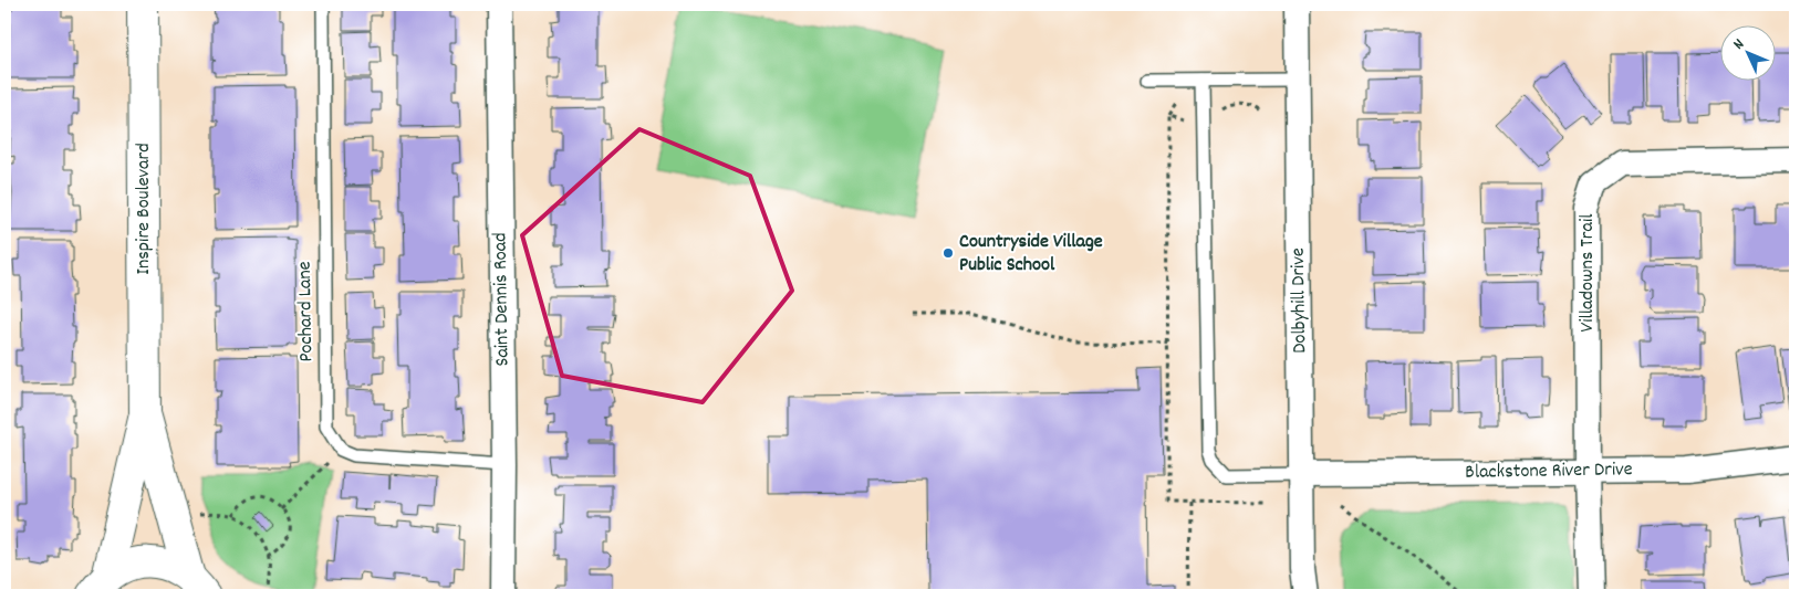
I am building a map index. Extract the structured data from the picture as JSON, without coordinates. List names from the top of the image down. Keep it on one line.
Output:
{"streets":{"street":["Inspire Boulevard","Villadowns Trail","Saint Dennis Road","Dolbyhill Drive","Blackstone River Drive"],"lane":["Pochard Lane"]},"crossings":[["Villadowns Trail","Blackstone River Drive"],["Dolbyhill Drive","Blackstone River Drive"]],"places":["Countryside Village Public School"],"north":"top left"}
